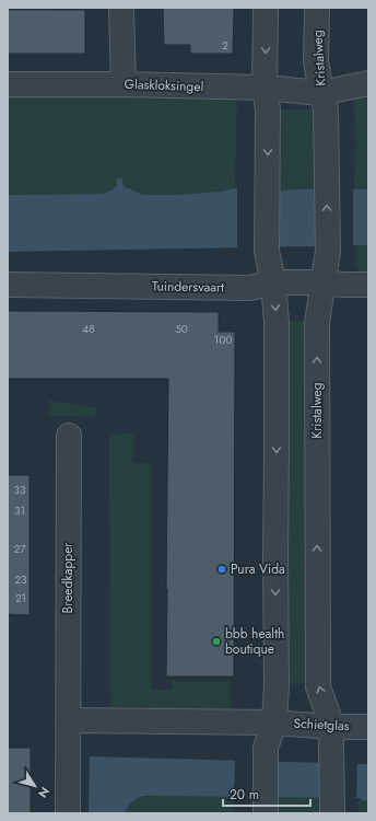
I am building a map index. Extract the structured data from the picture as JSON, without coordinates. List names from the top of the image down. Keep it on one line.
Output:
{"streets":{"street":["Kristalweg","Glaskloksingel","Tuindersvaart","Breedkapper","Schietglas"]},"crossings":[["Kristalweg","Glaskloksingel"],["Kristalweg","Tuindersvaart"],["Kristalweg","Schietglas"]],"places":["Pura Vida","bbb health boutique"],"house_numbers":["2","48","50","100","33","31","27","23","21"],"scale_bar":"20 m","north":"bottom right"}
